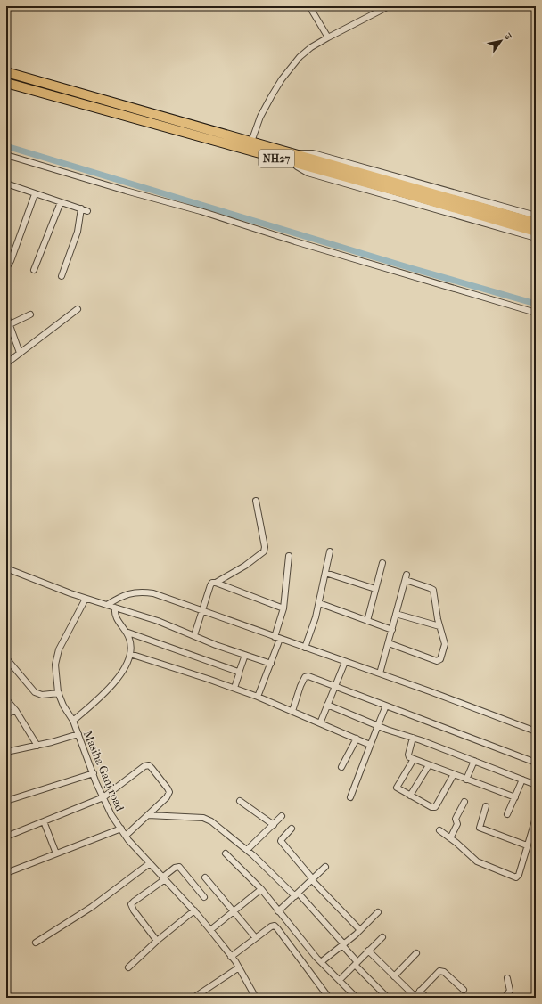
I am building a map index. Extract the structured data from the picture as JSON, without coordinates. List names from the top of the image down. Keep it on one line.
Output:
{"streets":{"highway":["NH27"],"street":["Masiha Ganj road"]},"north":"top right"}
